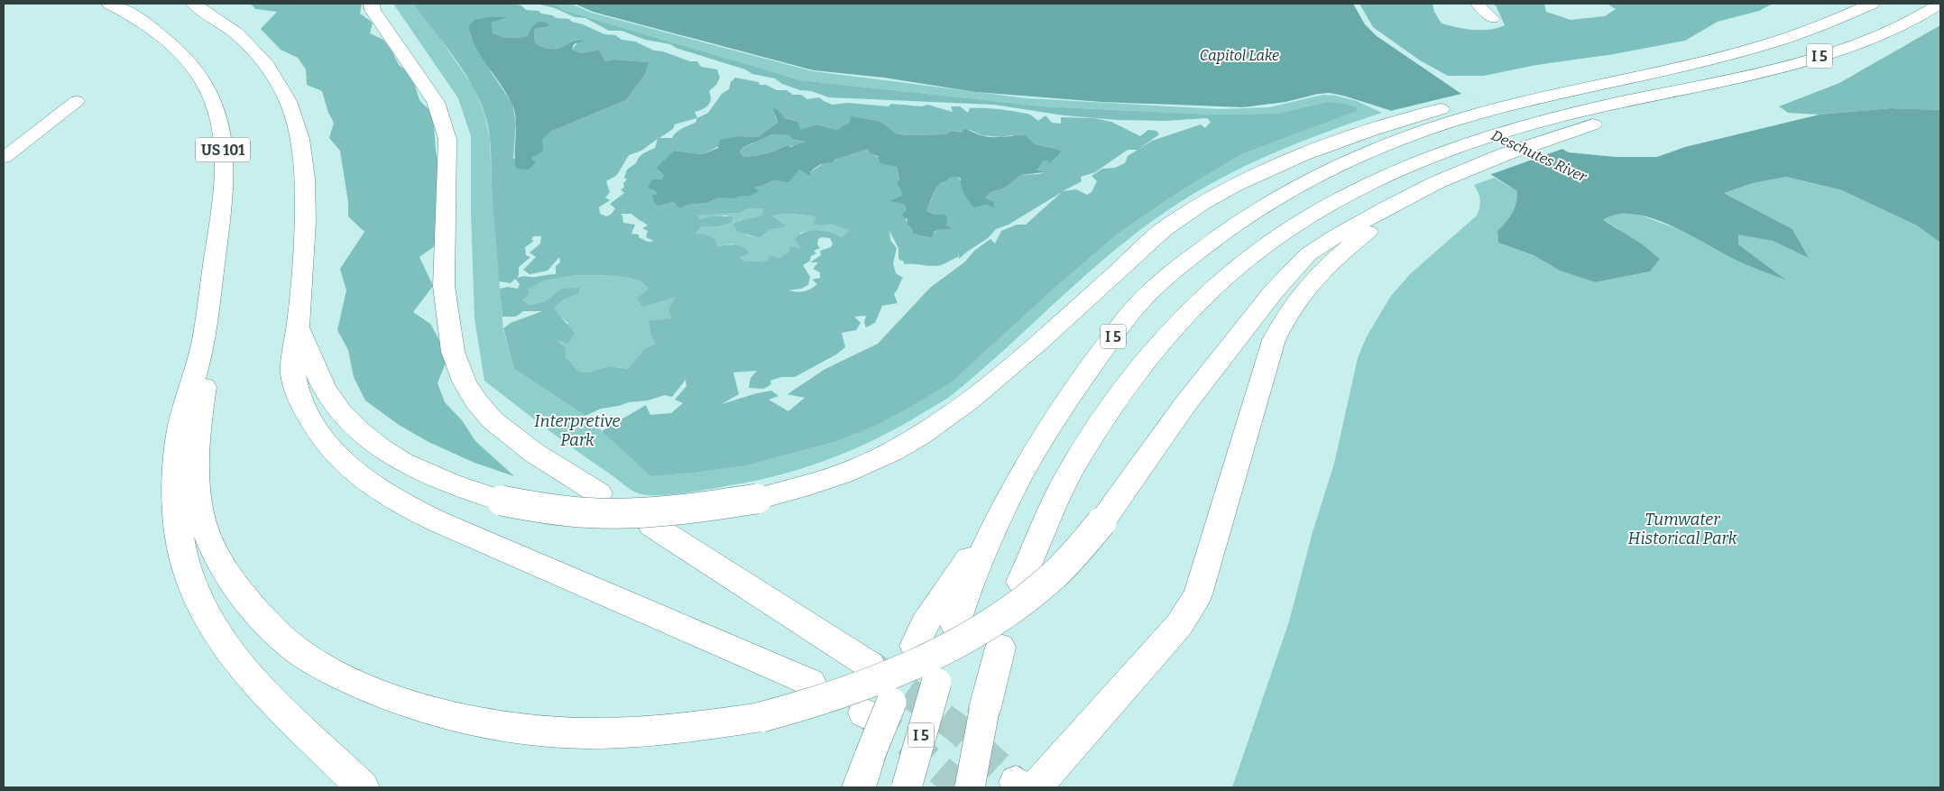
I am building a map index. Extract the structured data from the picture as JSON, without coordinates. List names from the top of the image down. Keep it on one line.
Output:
{"streets":{"main road":["I 5","US 101"]},"water":["Capitol Lake","Deschutes River"],"parks":["Interpretive Park","Tumwater Historical Park"]}
